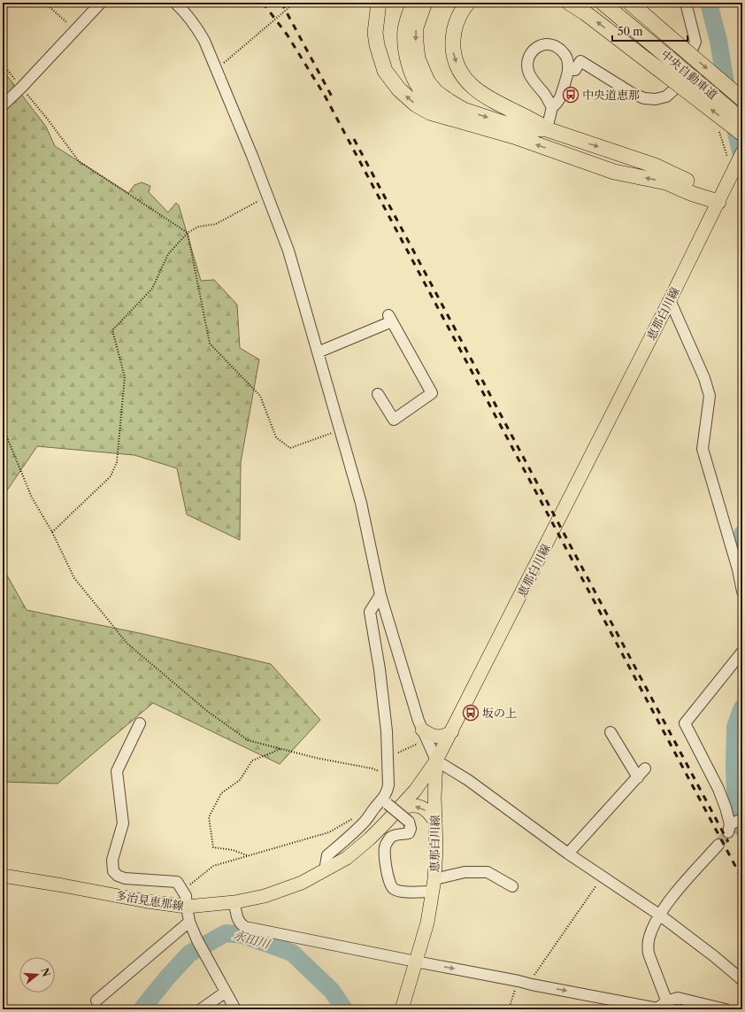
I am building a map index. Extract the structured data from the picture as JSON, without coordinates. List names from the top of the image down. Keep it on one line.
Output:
{"streets":{"highway":["中央自動車道"],"main road":["恵那白川線","多治見恵那線"]},"crossings":[["恵那白川線","多治見恵那線"]],"water":["永田川"],"places":{"bus stop":["中央道恵那","坂の上"]},"scale_bar":"50 m","north":"right"}
